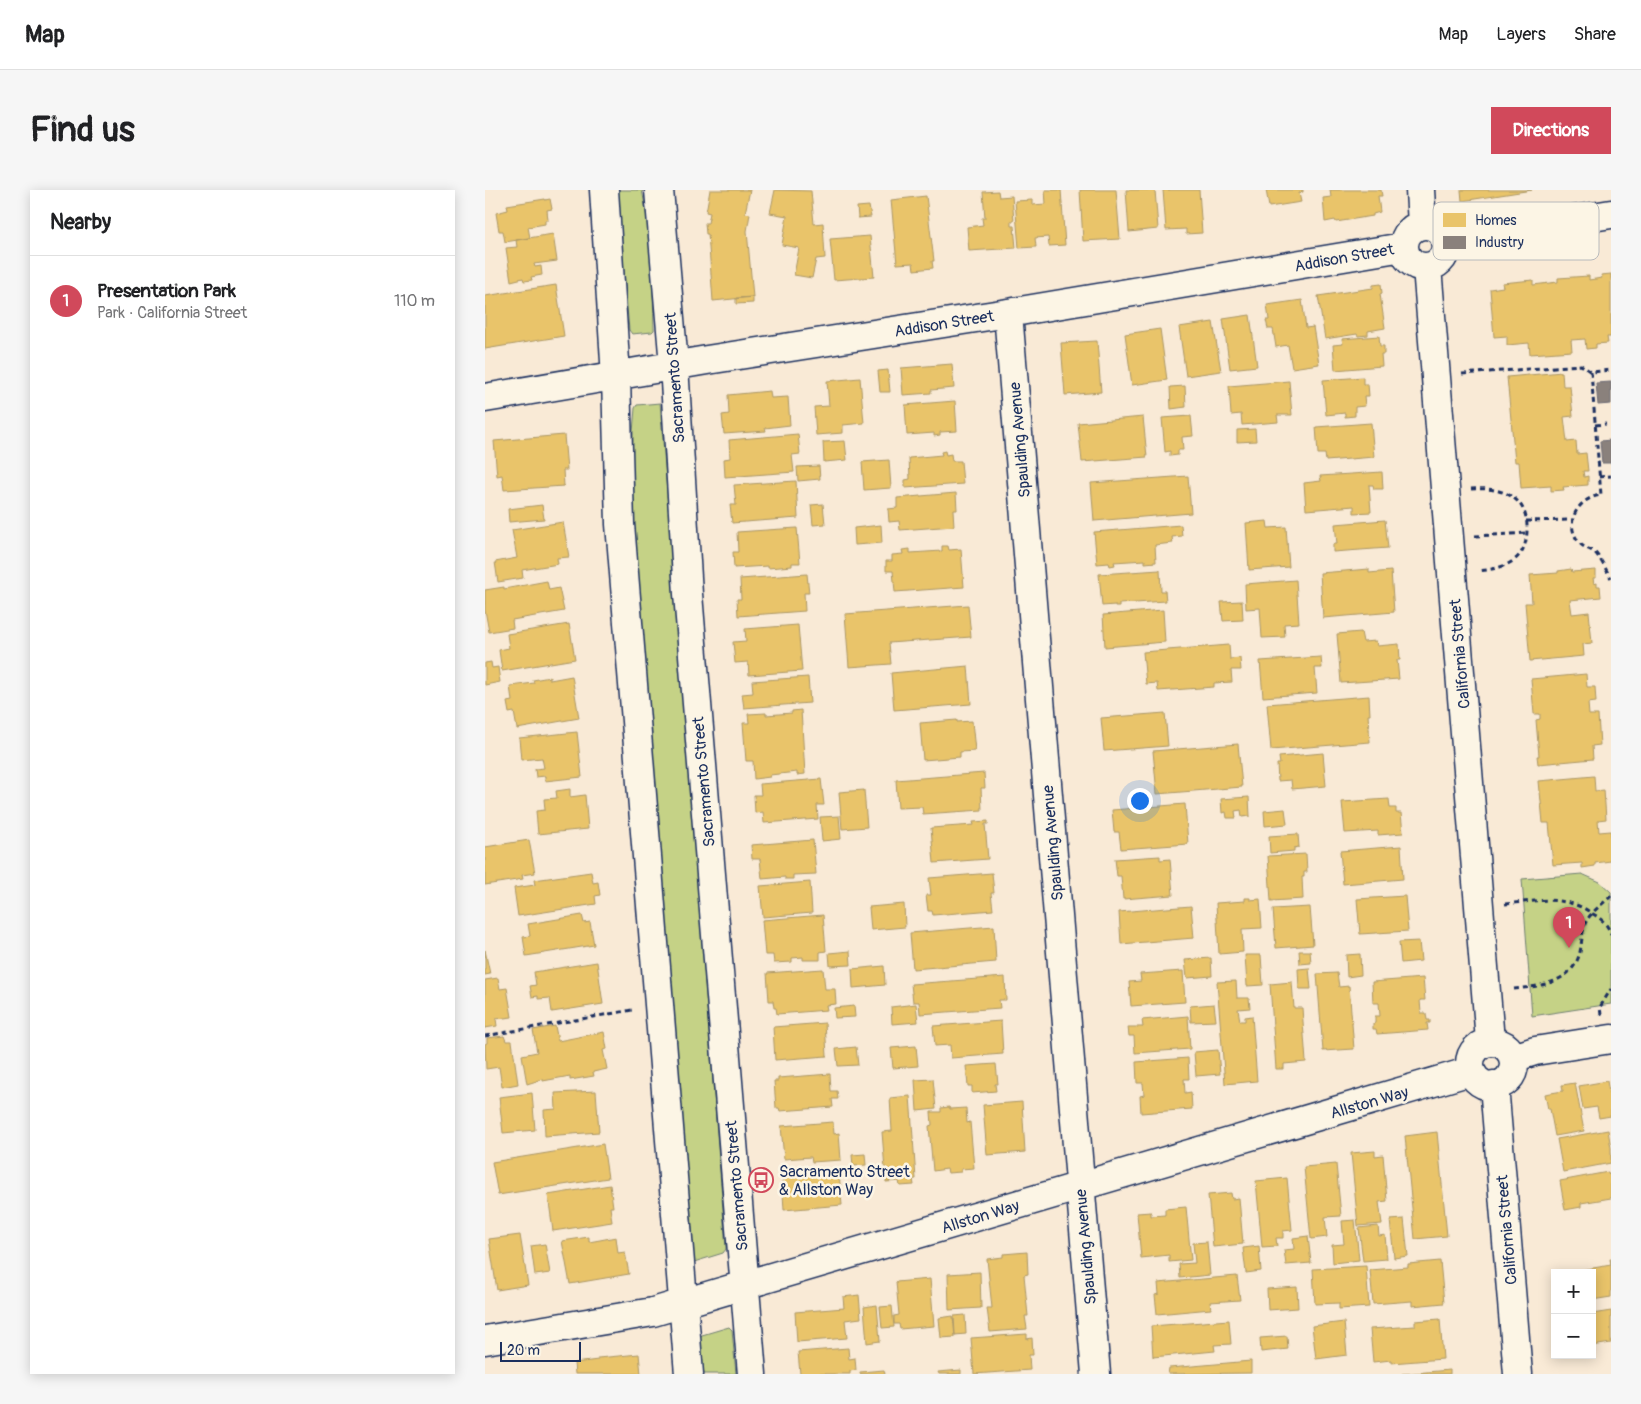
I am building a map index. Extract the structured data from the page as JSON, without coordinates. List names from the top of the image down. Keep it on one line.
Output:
{"streets":{"street":["Addison Street","Sacramento Street","Spaulding Avenue","California Street","Allston Way"]},"crossings":[["Addison Street","Sacramento Street"],["Addison Street","Spaulding Avenue"],["Sacramento Street","Allston Way"],["Spaulding Avenue","Allston Way"],["California Street","Allston Way"]],"places":{"bus stop":["Sacramento Street & Allston Way"]},"legend":["Homes","Industry"],"scale_bar":"20 m","page":{"header":"Map","nav":["Map","Layers","Share"],"buttons":"Directions","title":"Find us","heading":"Nearby","list":[{"mark":"1","name":"Presentation Park","note":"Park · California Street","value":"110 m"}],"pins":"1","map_buttons":["+","−"],"scale":"20 m"}}
